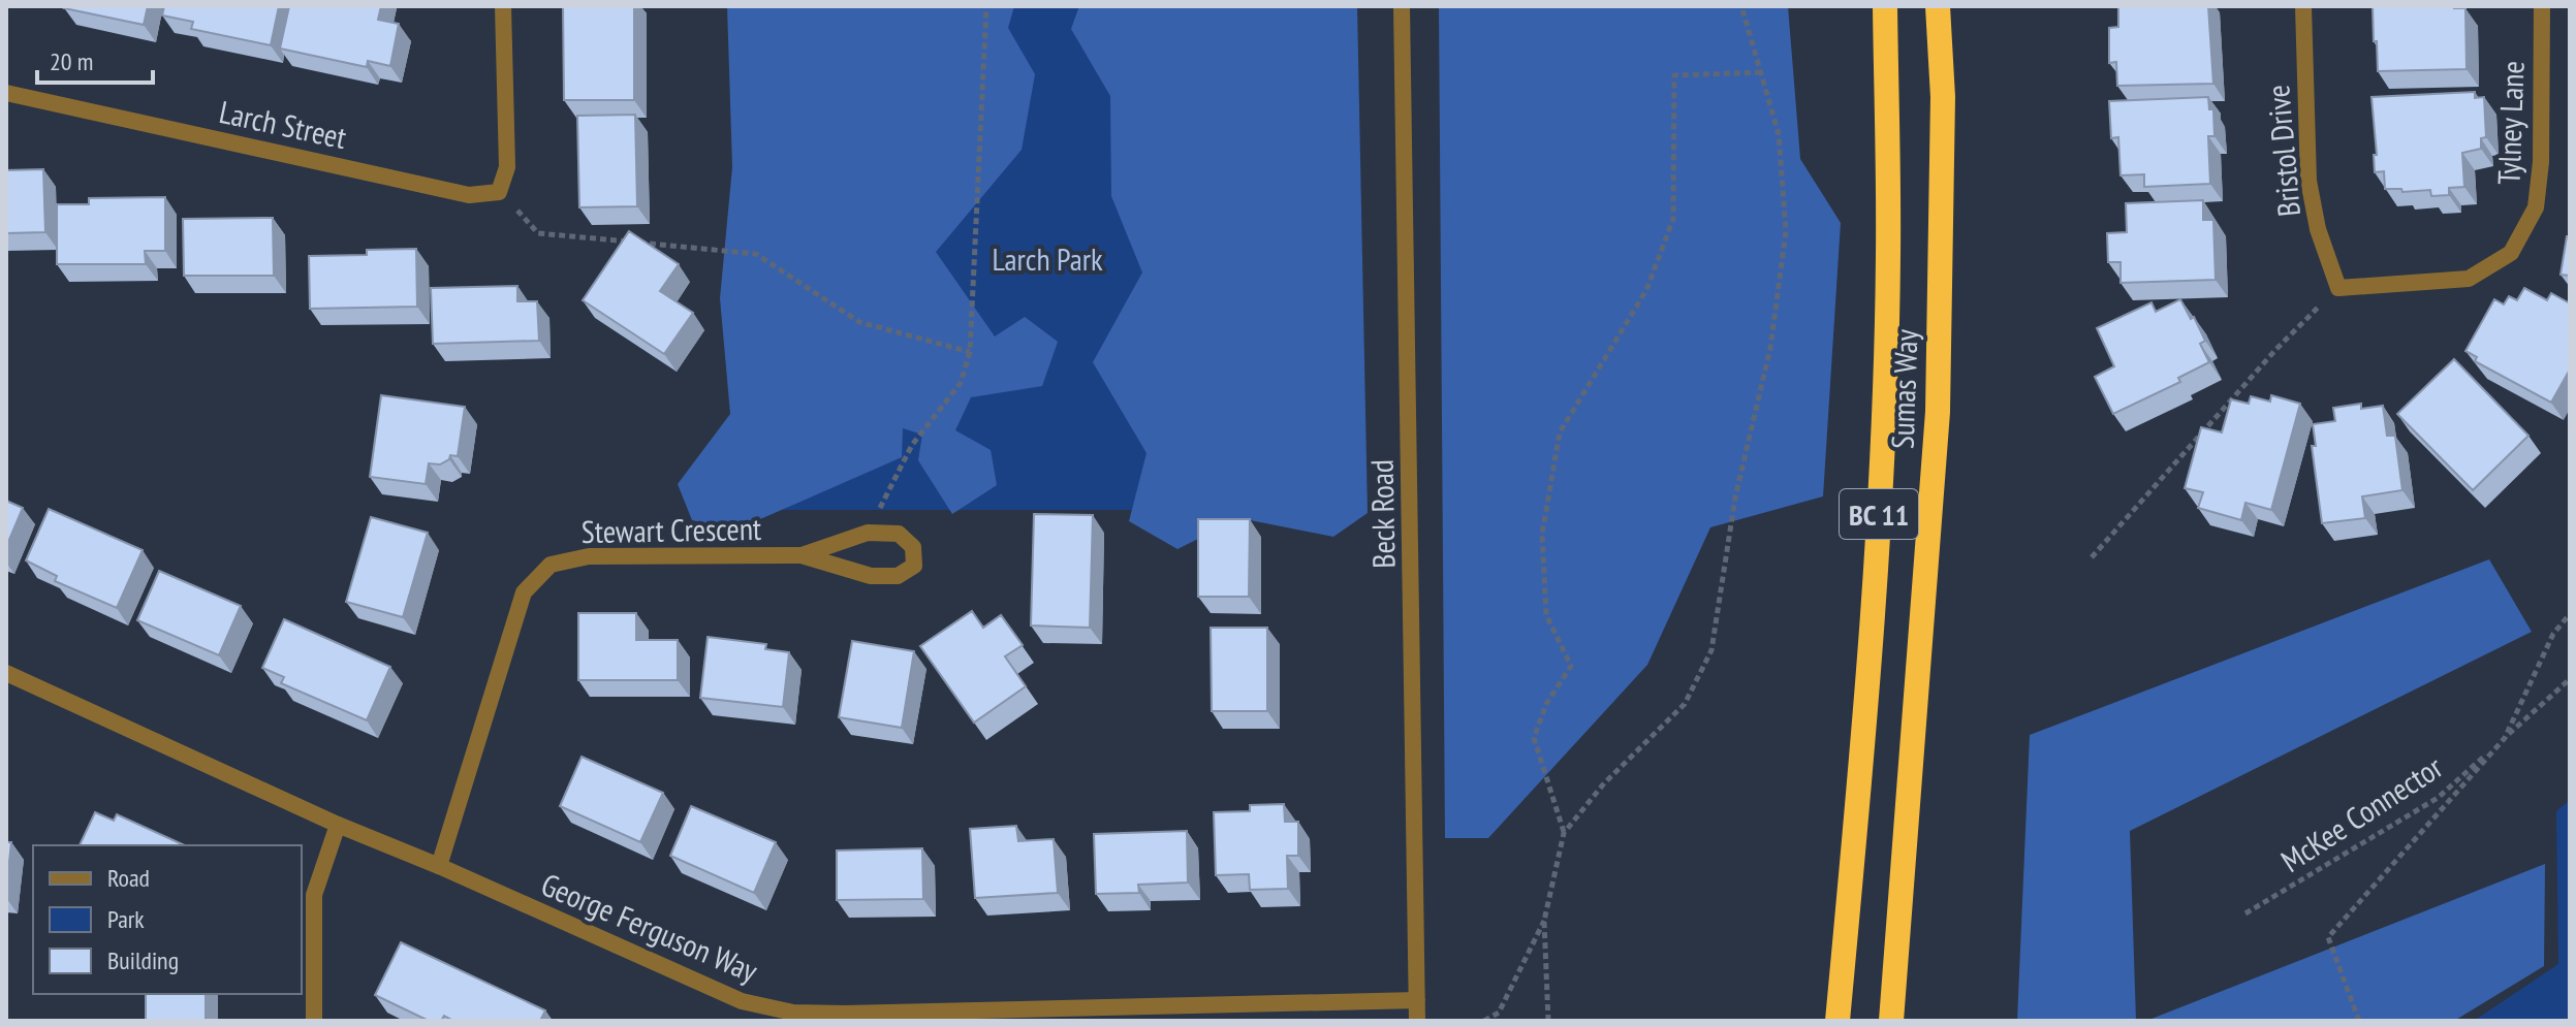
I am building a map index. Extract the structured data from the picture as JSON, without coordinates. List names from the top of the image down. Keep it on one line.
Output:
{"streets":{"highway":["Sumas Way","BC 11"],"street":["Tylney Lane","Larch Street","Bristol Drive","Beck Road","Stewart Crescent","George Ferguson Way"],"path":["McKee Connector"]},"crossings":[["Tylney Lane","Bristol Drive"],["Beck Road","George Ferguson Way"],["Stewart Crescent","George Ferguson Way"]],"parks":["Larch Park"],"legend":["Road","Park","Building"],"scale_bar":"20 m"}
